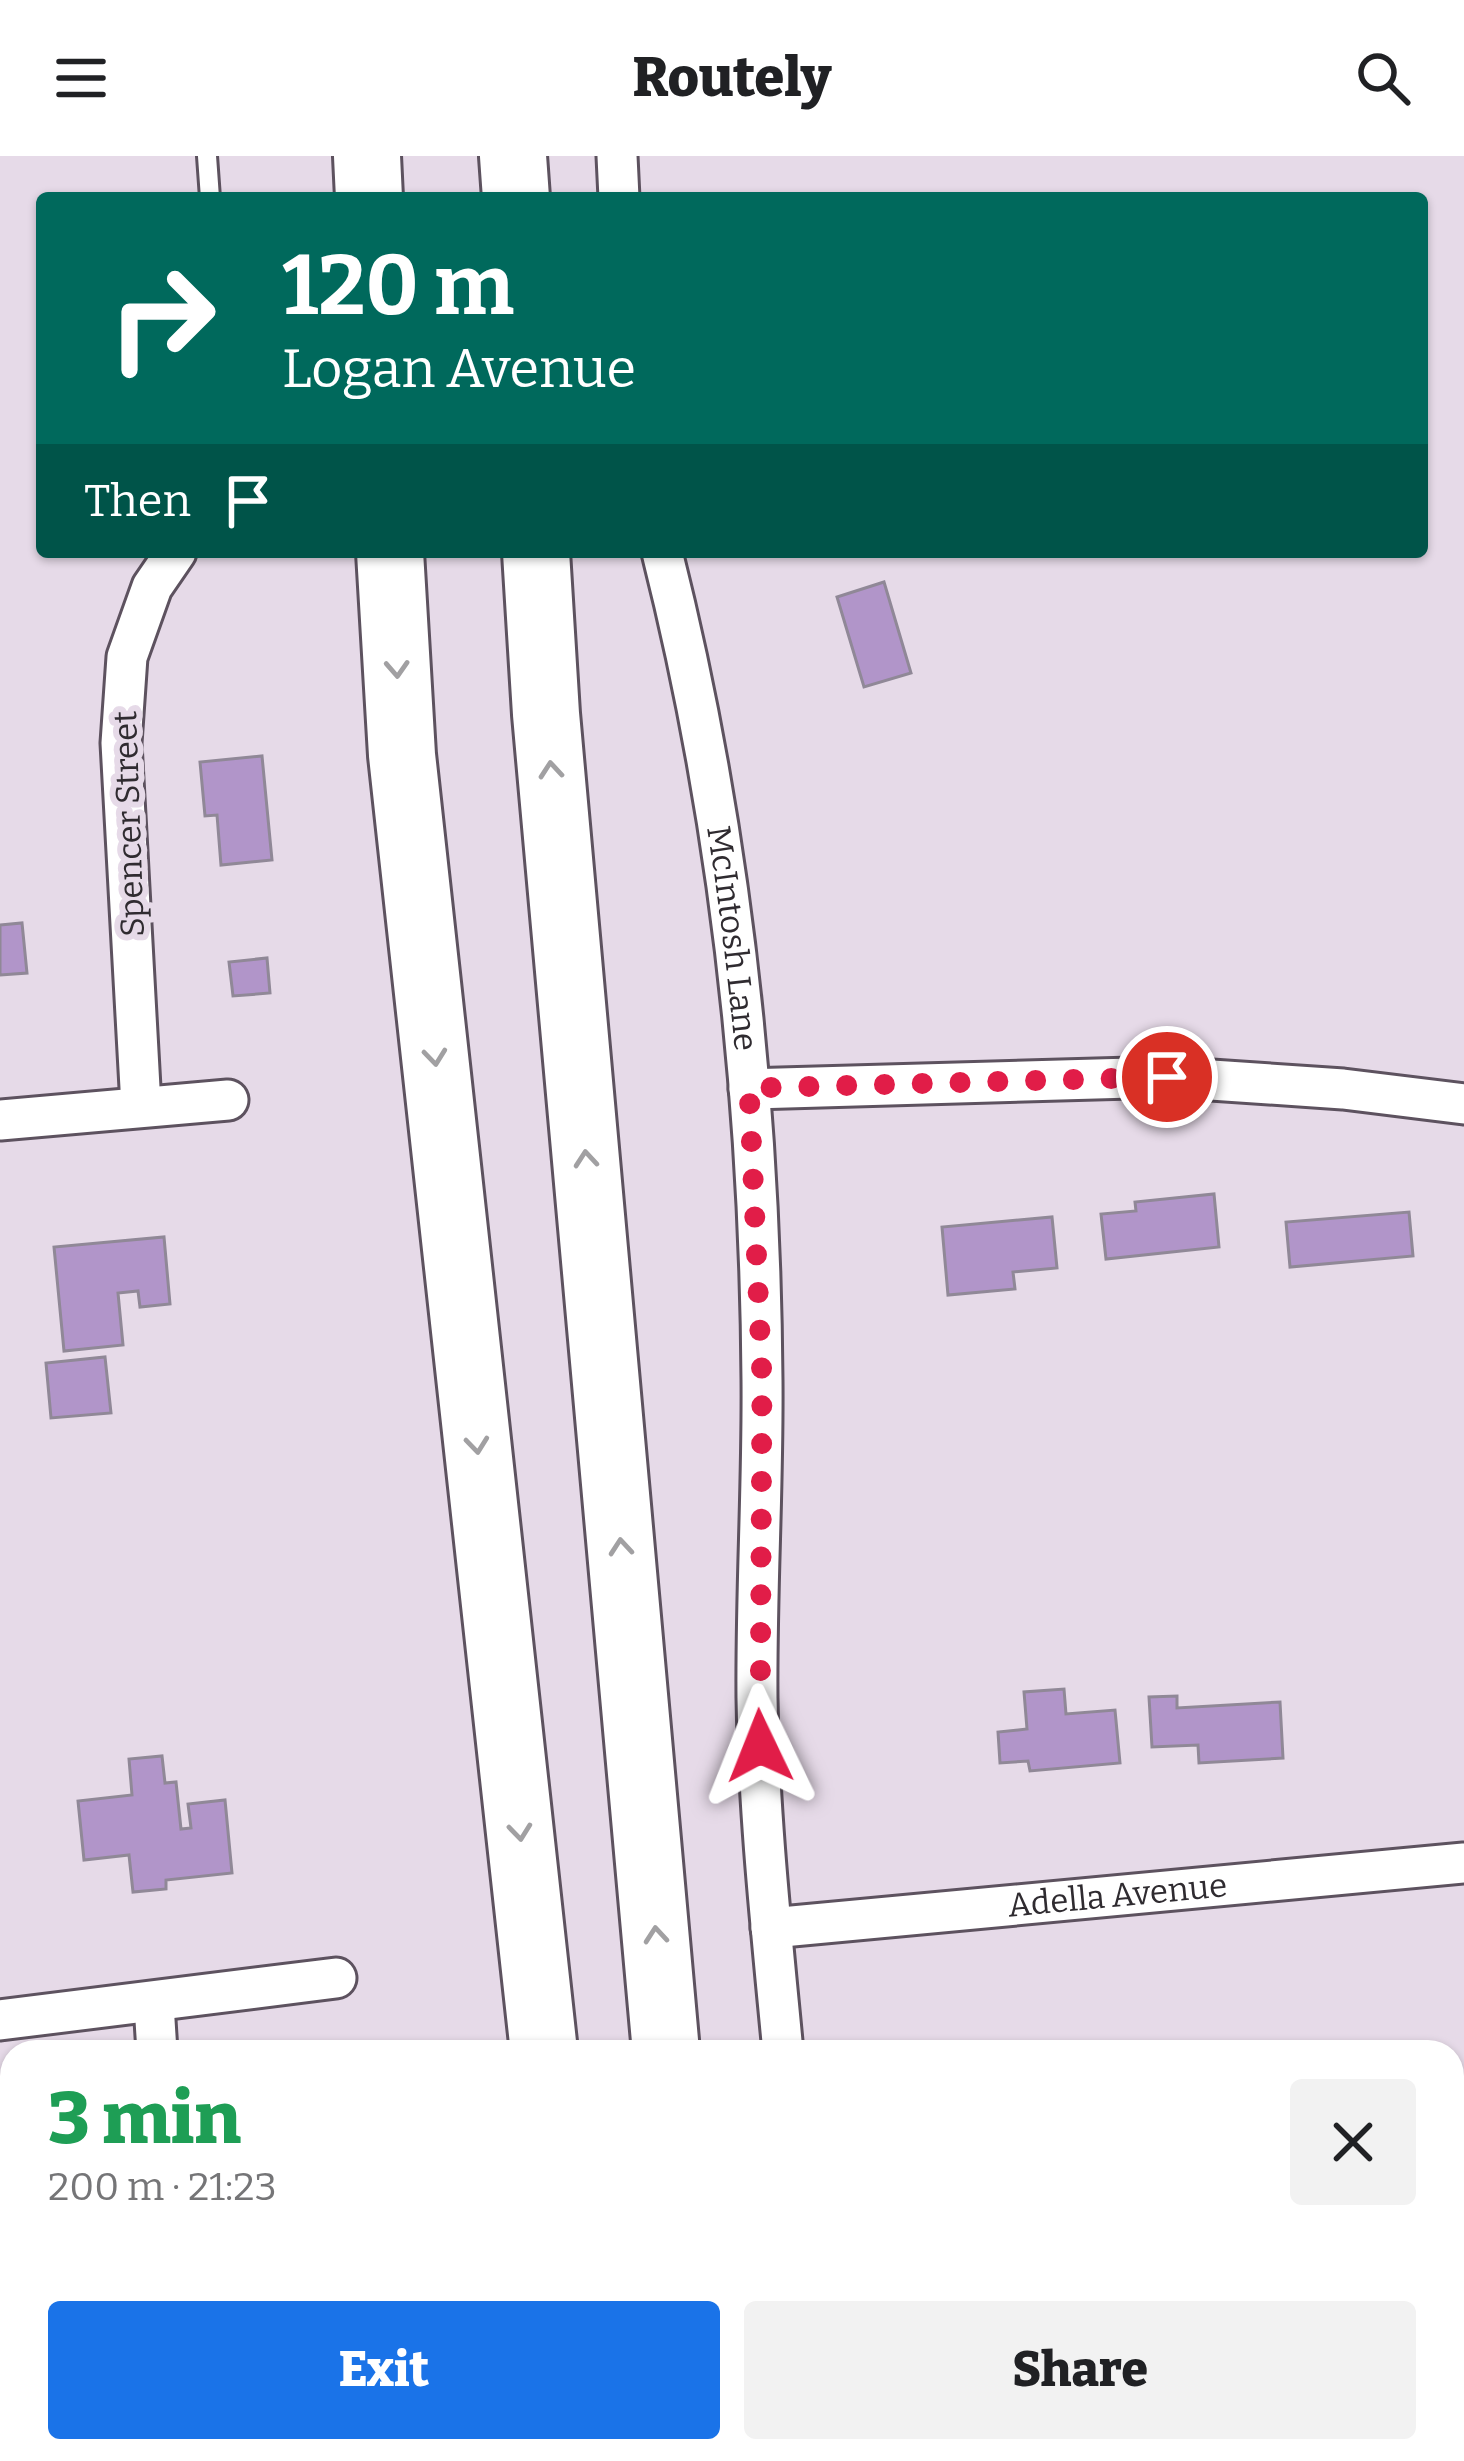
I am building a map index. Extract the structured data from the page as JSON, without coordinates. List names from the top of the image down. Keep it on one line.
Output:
{"streets":{"street":["Spencer Street","McIntosh Lane","Adella Avenue"]},"crossings":[["McIntosh Lane","Adella Avenue"]],"page":{"header":"Routely","turn":["120 m","Logan Avenue"],"then":"Then","heading":["3 min","200 m · 21:23"],"buttons":["Exit","Share"]}}
